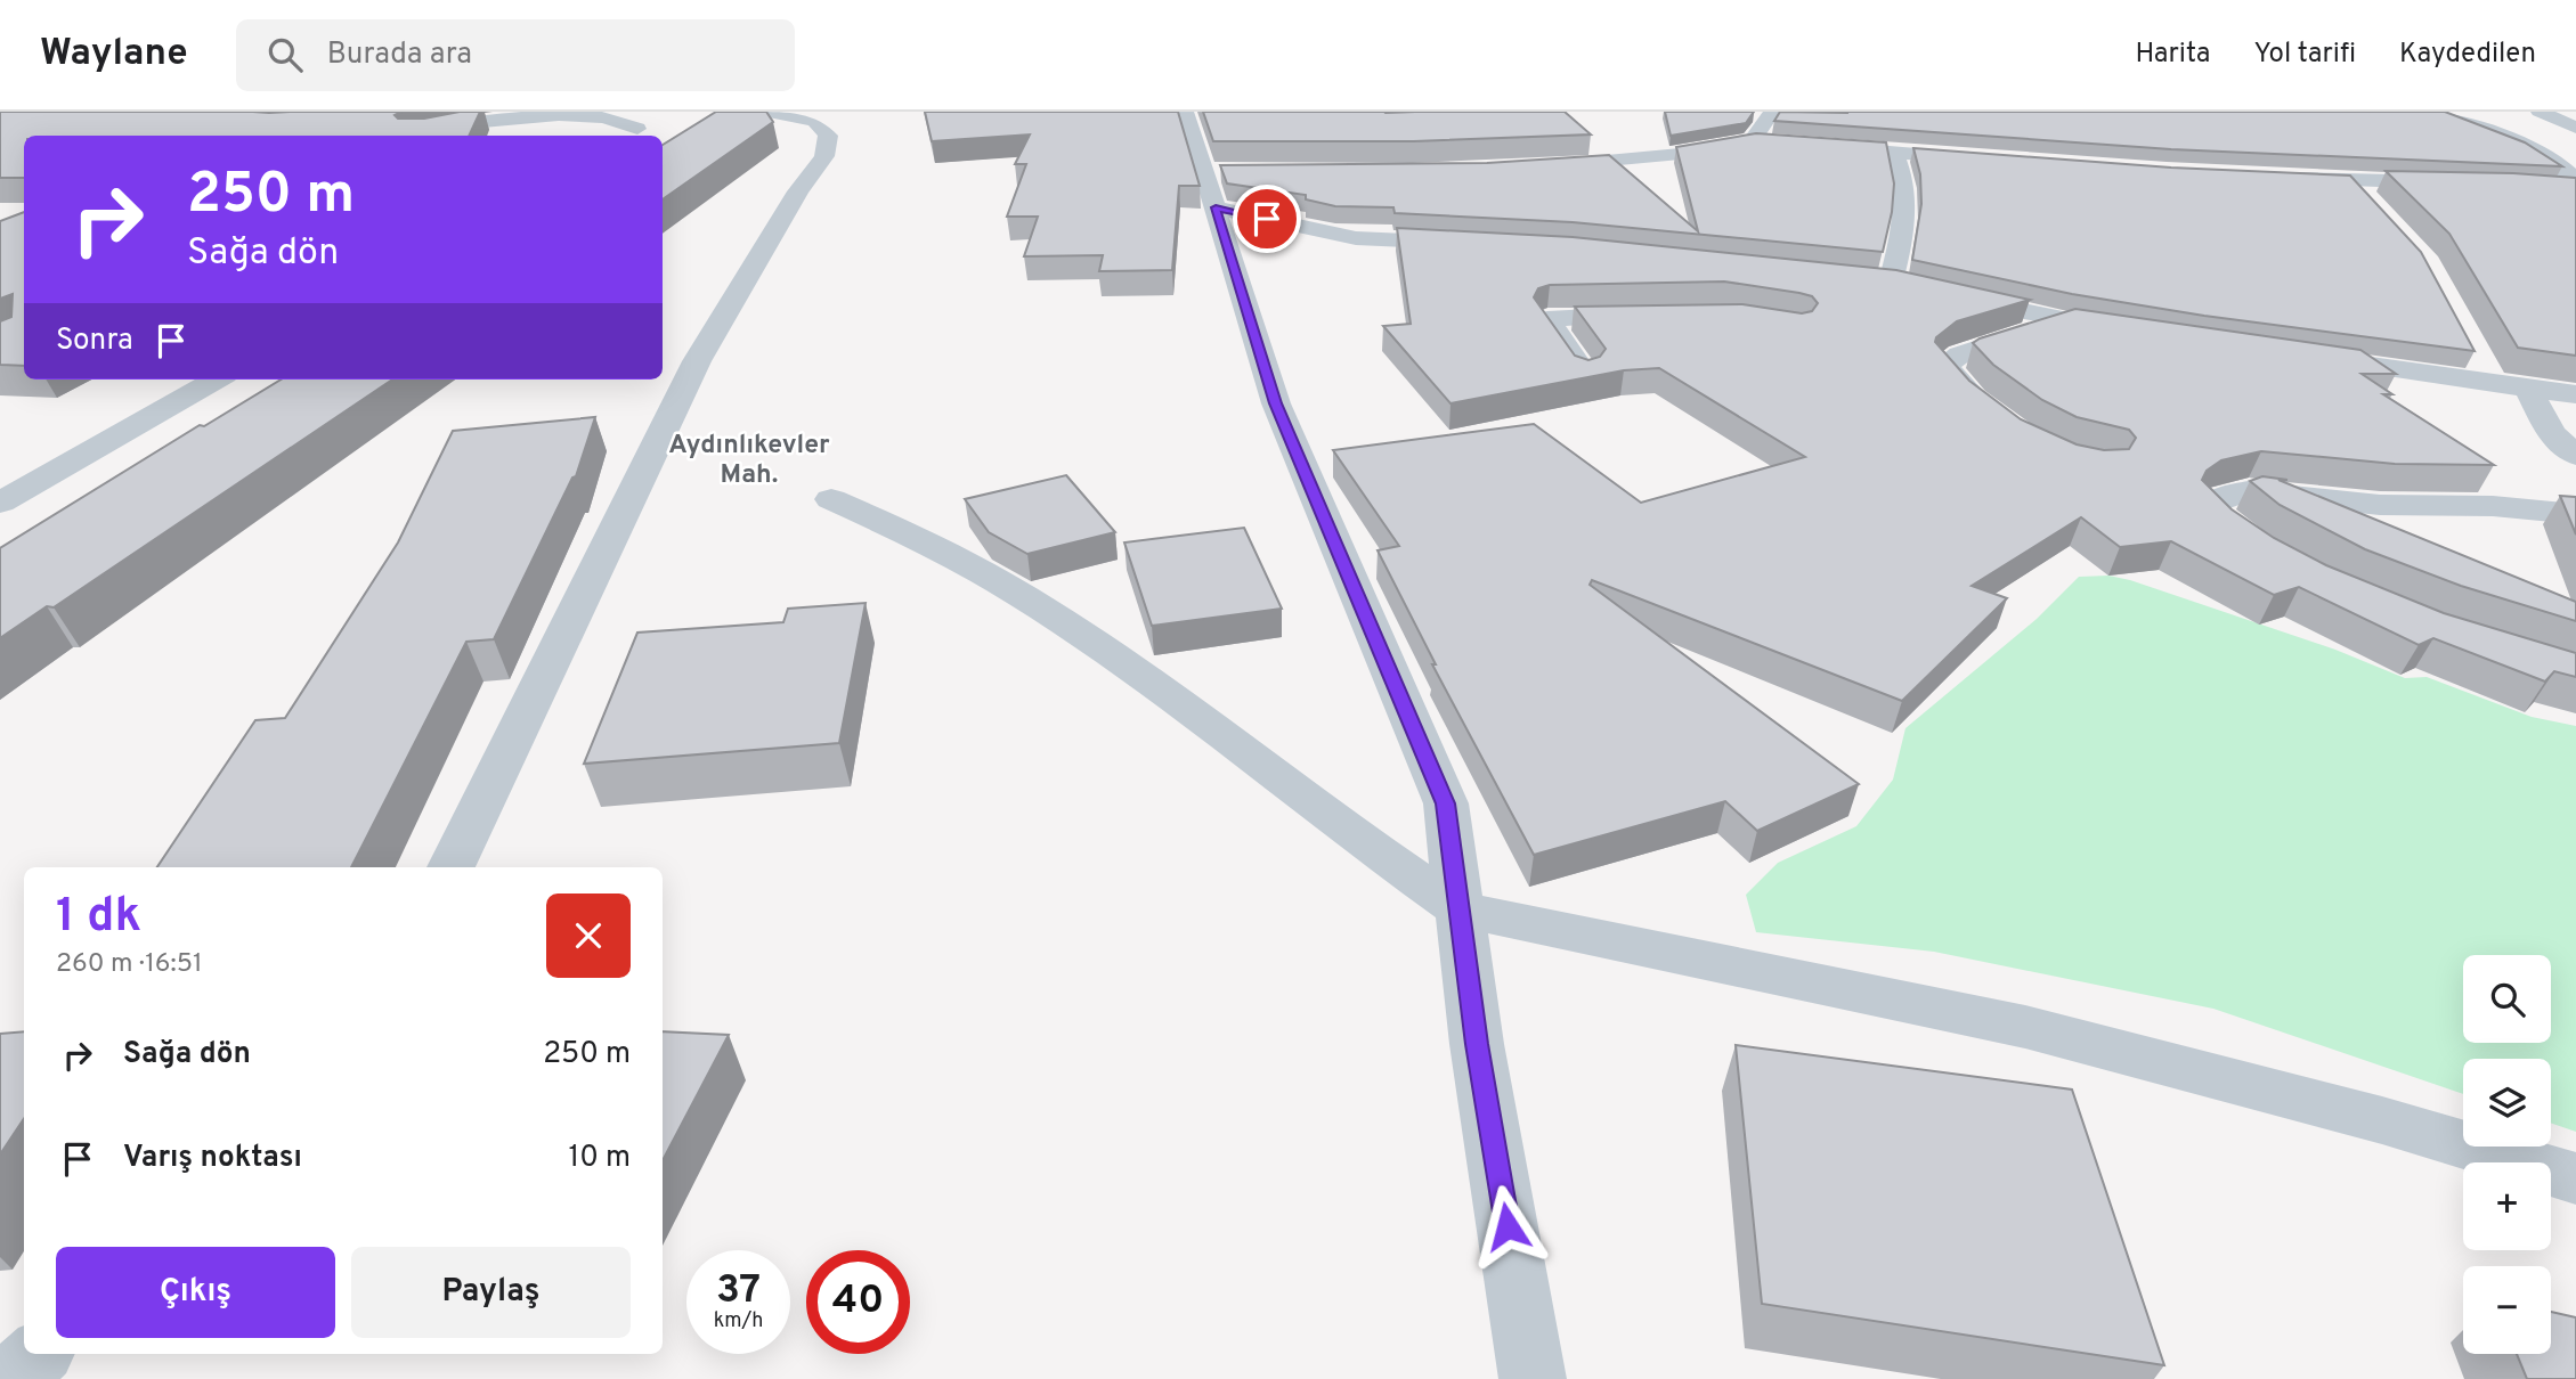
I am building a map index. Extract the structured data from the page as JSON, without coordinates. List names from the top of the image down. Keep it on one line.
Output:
{"districts":["Aydınlıkevler Mah."],"page":{"header":"Waylane","search":"Burada ara","nav":["Harita","Yol tarifi","Kaydedilen"],"turn":["250 m","Sağa dön"],"then":"Sonra","heading":["1 dk","260 m · 16:51"],"map_buttons":["+","−"],"list":[{"name":"Sağa dön","value":"250 m"},{"name":"Varış noktası","value":"10 m"}],"buttons":["Çıkış","Paylaş"],"speed":"37 km/h","limit":"40"}}
